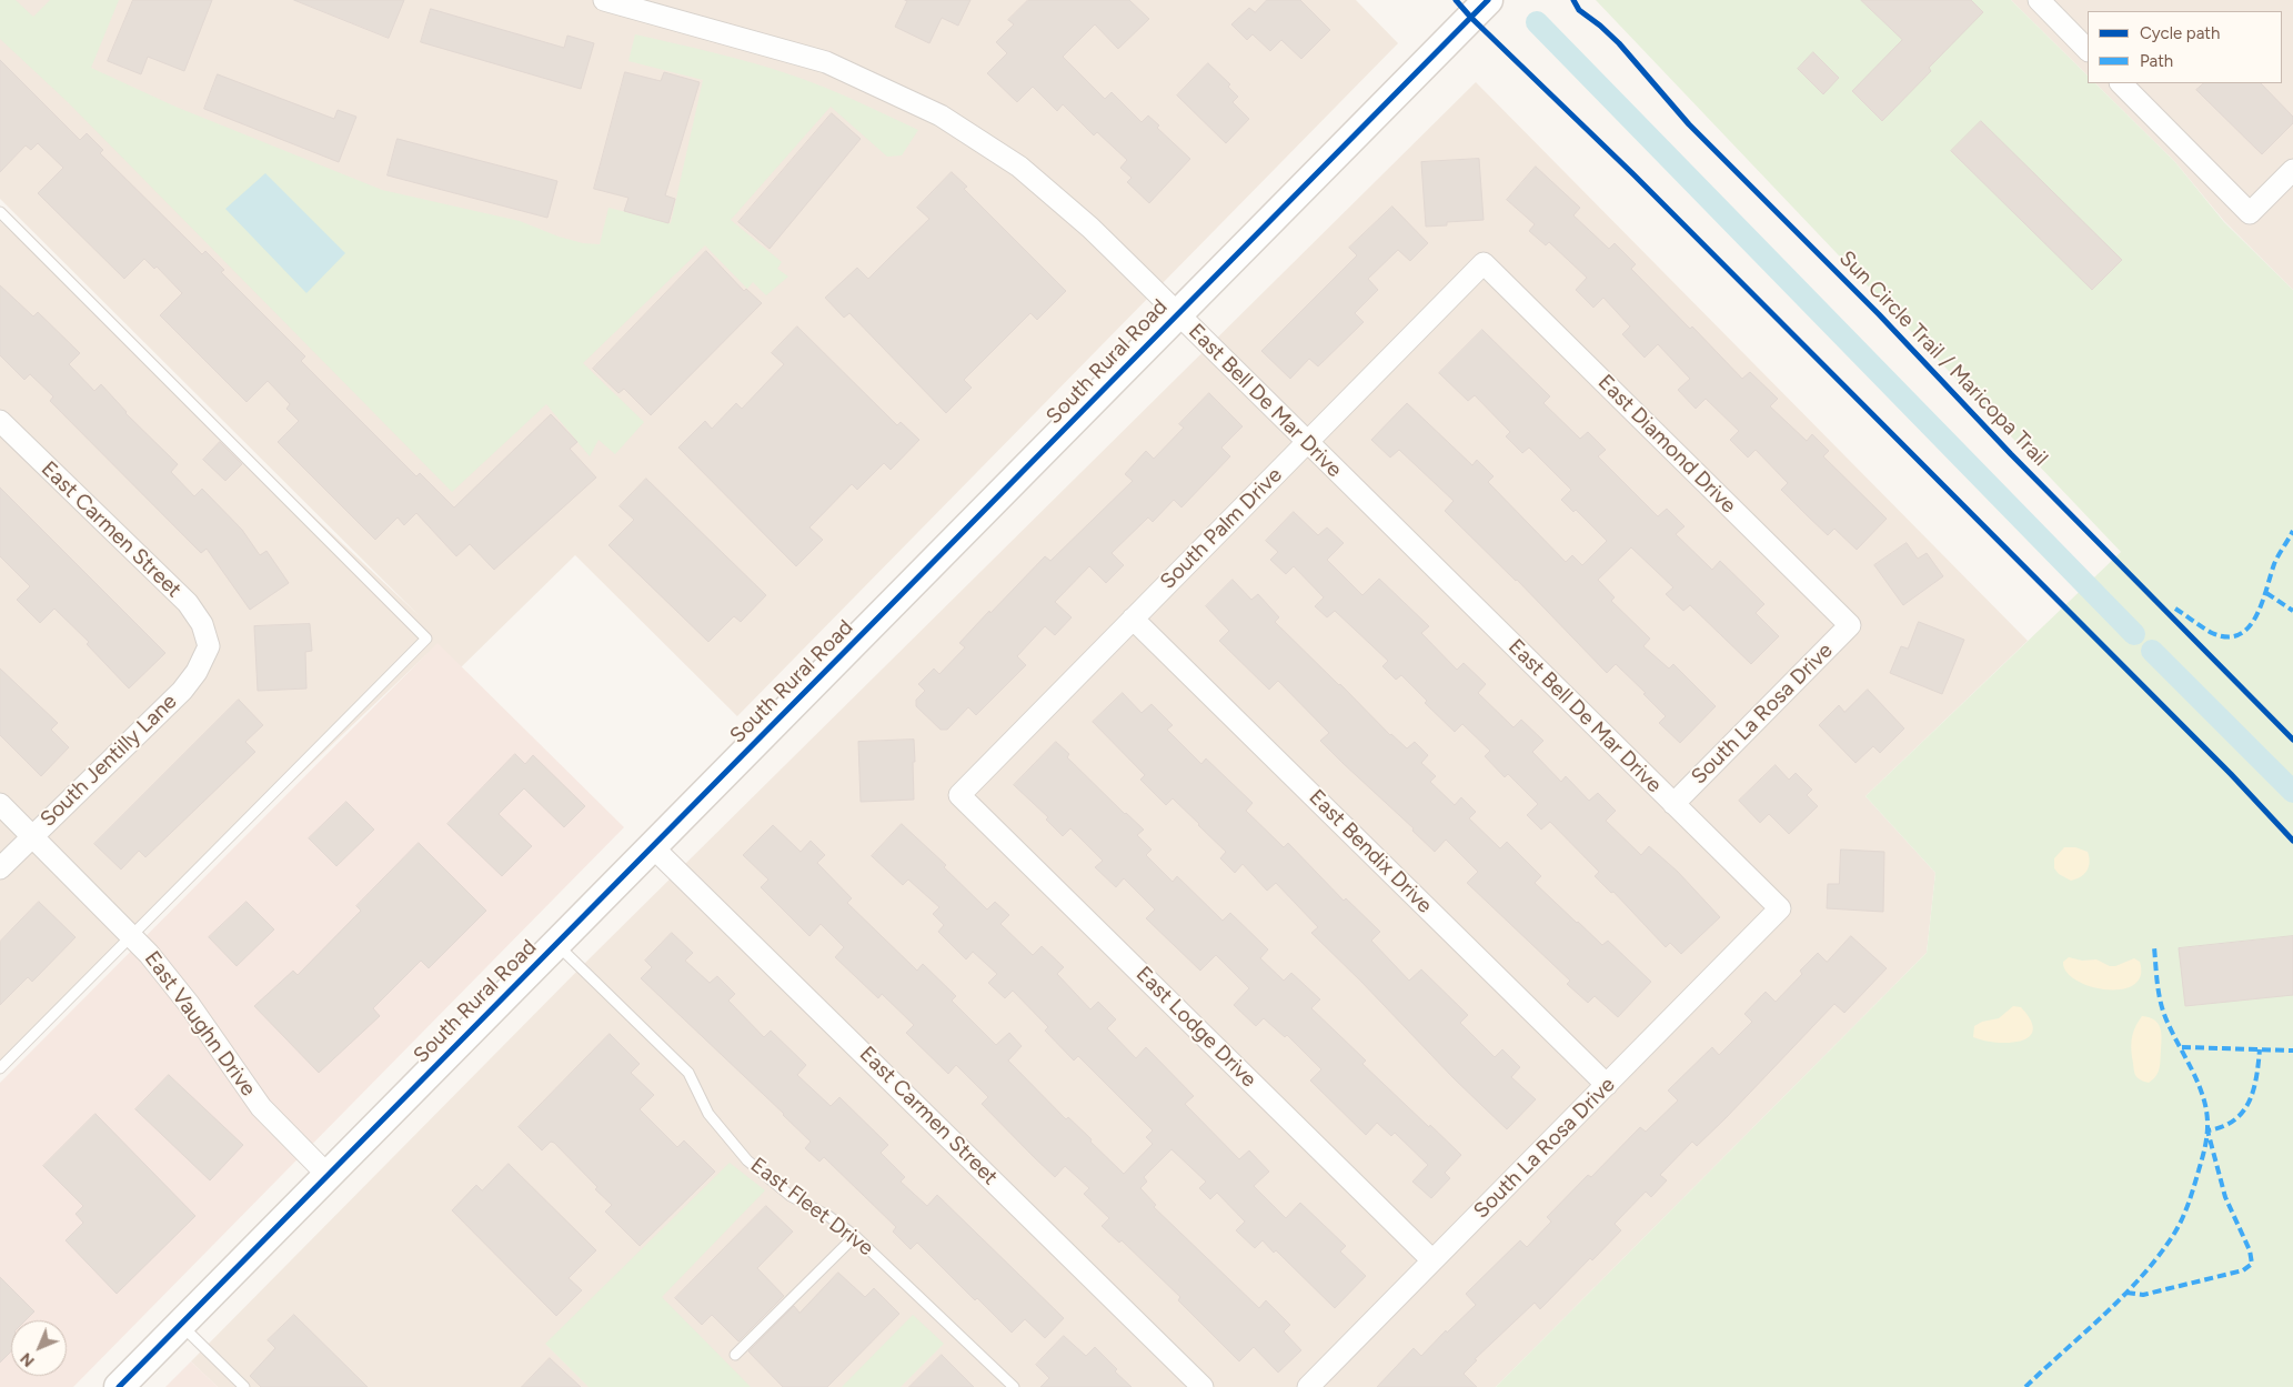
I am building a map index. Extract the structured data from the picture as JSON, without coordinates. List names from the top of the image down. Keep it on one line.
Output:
{"streets":{"main road":["South Rural Road"],"street":["East Bell De Mar Drive","East Diamond Drive","South Palm Drive","East Carmen Street","South La Rosa Drive","South Jentilly Lane","East Bendix Drive","East Vaughn Drive","East Lodge Drive"],"lane":["East Fleet Drive"],"cycle path":["Sun Circle Trail / Maricopa Trail"]},"crossings":[["South Rural Road","East Bell De Mar Drive"],["South Rural Road","East Carmen Street"],["South Rural Road","East Vaughn Drive"],["South Rural Road","East Fleet Drive"],["East Bell De Mar Drive","South Palm Drive"],["East Bell De Mar Drive","South La Rosa Drive"],["East Diamond Drive","South Palm Drive"],["East Diamond Drive","South La Rosa Drive"],["South Palm Drive","East Bendix Drive"],["South Palm Drive","East Lodge Drive"],["East Carmen Street","South Jentilly Lane"],["South La Rosa Drive","East Bendix Drive"],["South La Rosa Drive","East Lodge Drive"],["South Jentilly Lane","East Vaughn Drive"]],"legend":["Cycle path","Path"],"north":"bottom left"}
